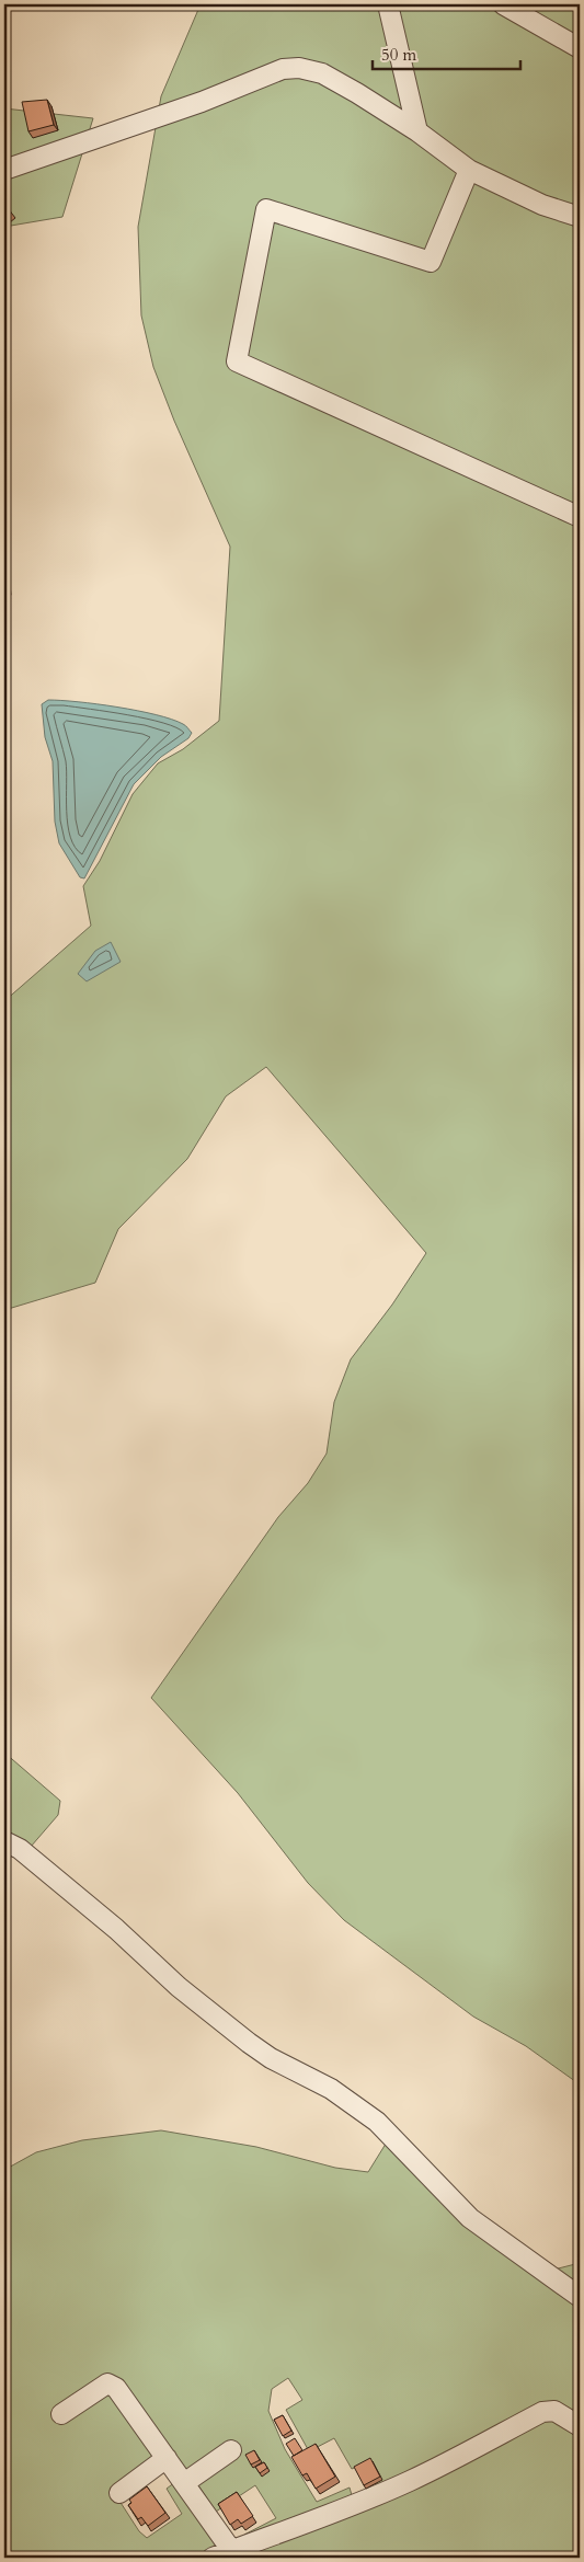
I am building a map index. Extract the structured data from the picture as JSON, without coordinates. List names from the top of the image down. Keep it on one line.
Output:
{"scale_bar":"50 m"}
